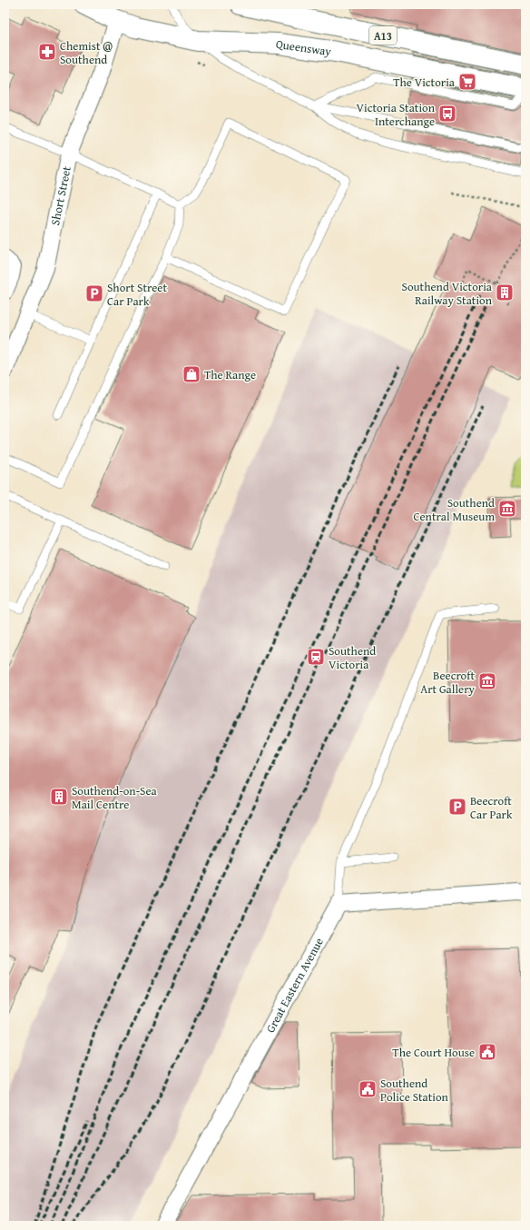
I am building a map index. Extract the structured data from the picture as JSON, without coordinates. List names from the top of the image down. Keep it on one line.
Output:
{"streets":{"main road":["A13","Queensway"],"street":["Short Street","Great Eastern Avenue"]},"crossings":[["Queensway","Short Street"]],"places":{"pharmacy":["Chemist @ Southend"],"supermarket":["The Victoria"],"bus stop":["Victoria Station Interchange"],"building":["Southend Victoria Railway Station","Southend-on-Sea Mail Centre"],"parking":["Short Street Car Park","Beecroft Car Park"],"shop":["The Range"],"museum":["Southend Central Museum","Beecroft Art Gallery"],"station":["Southend Victoria"],"public building":["The Court House","Southend Police Station"]}}
